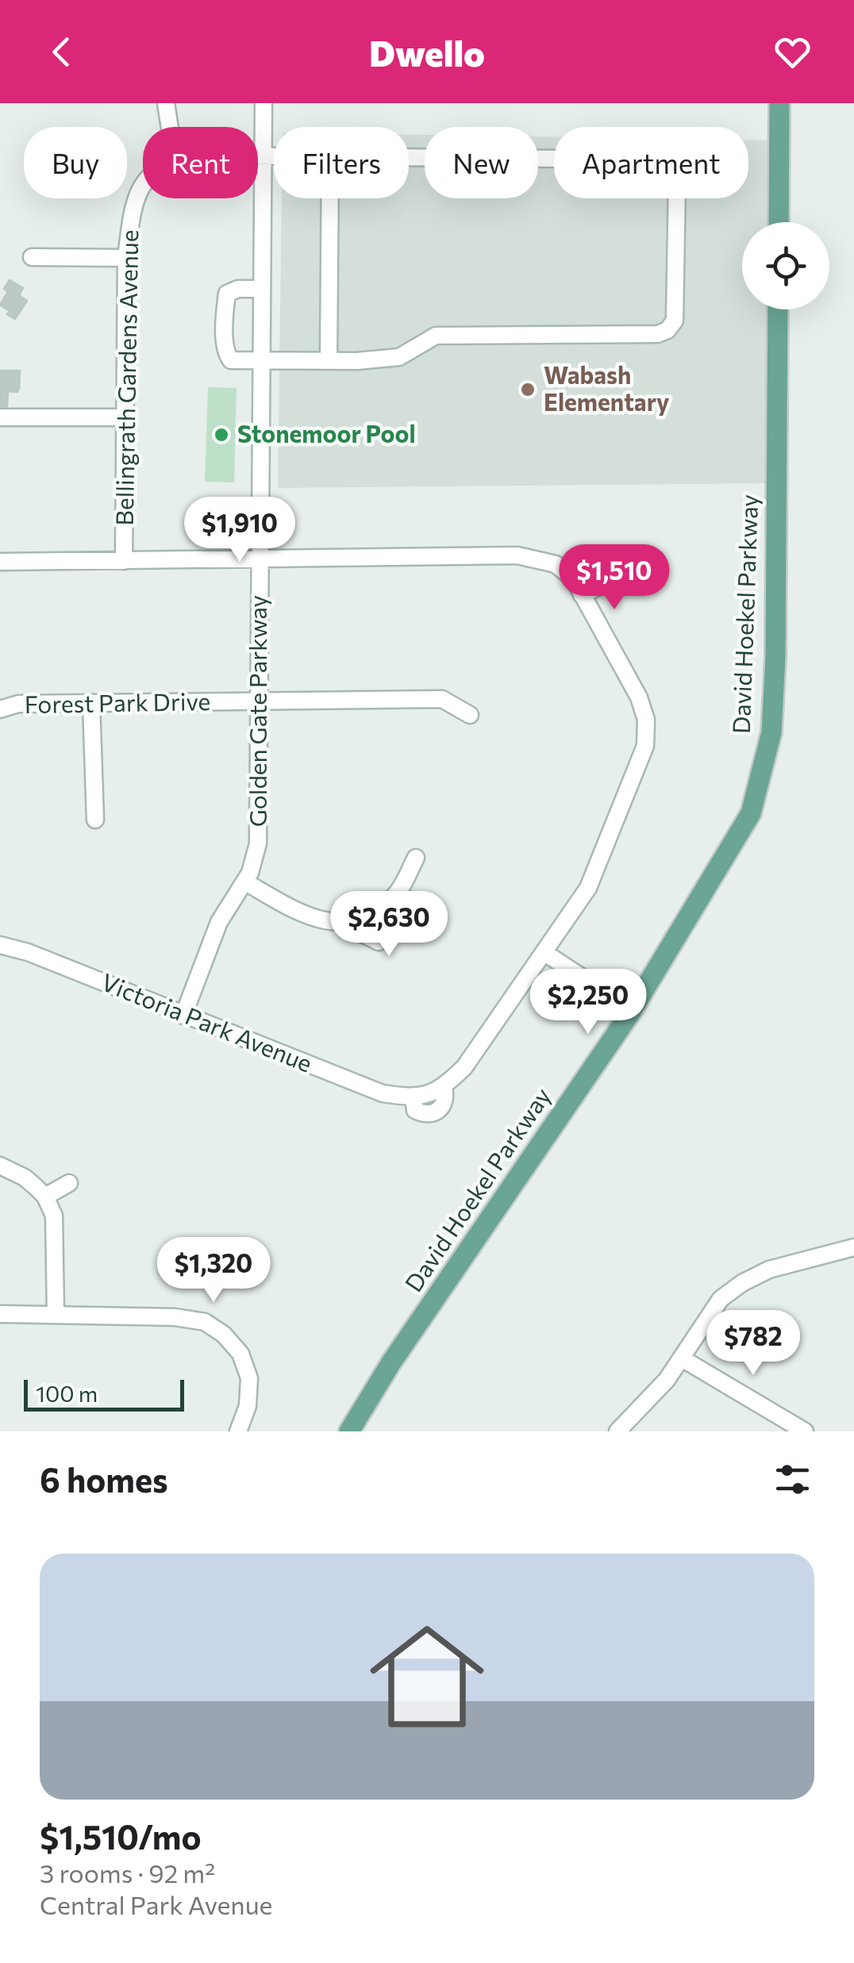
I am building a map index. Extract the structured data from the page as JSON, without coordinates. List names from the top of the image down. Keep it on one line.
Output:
{"streets":{"main road":["David Hoekel Parkway"],"street":["Bellingrath Gardens Avenue","Forest Park Drive","Golden Gate Parkway","Victoria Park Avenue"]},"crossings":[["Bellingrath Gardens Avenue","Victoria Park Avenue"],["Forest Park Drive","Golden Gate Parkway"],["Golden Gate Parkway","Victoria Park Avenue"]],"places":["Wabash Elementary","Stonemoor Pool"],"scale_bar":"100 m","page":{"header":"Dwello","chip":["Buy","Rent","Filters","New","Apartment"],"price":["$1,910","$1,510","$2,630","$2,250","$1,320","$782"],"scale":"100 m","heading":"6 homes","list":[{"name":"$1,510/mo","note":"3 rooms · 92 m² · Central Park Avenue"}]}}
